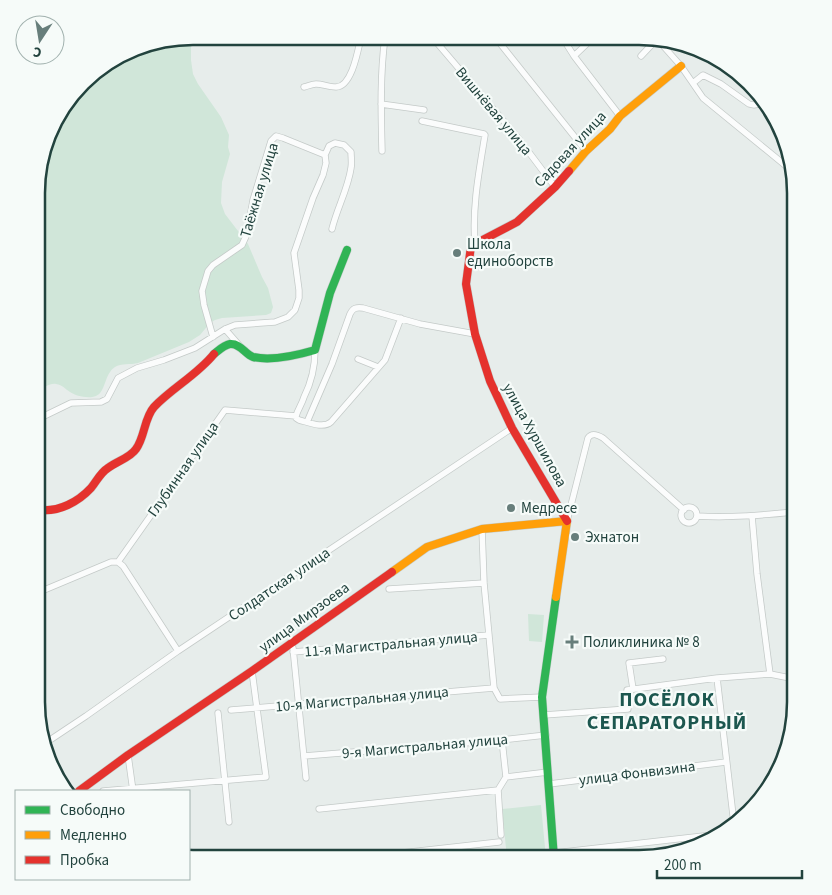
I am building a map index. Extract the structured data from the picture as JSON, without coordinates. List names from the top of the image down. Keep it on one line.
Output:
{"streets":{"street":["Вишнёвая улица","Садовая улица","Таёжная улица","улица Хуршилова","Глубинная улица","Солдатская улица","улица Мирзоева","11-я Магистральная улица","10-я Магистральная улица","9-я Магистральная улица","улица Фонвизина"]},"crossings":[["Вишнёвая улица","Садовая улица"],["Садовая улица","улица Хуршилова"],["улица Хуршилова","Солдатская улица"],["улица Хуршилова","улица Мирзоева"]],"districts":["ПОСЁЛОК СЕПАРАТОРНЫЙ"],"places":{"other":["Школа единоборств","Медресе","Эхнатон"],"health":["Поликлиника № 8"]},"legend":["Свободно","Медленно","Пробка"],"scale_bar":"200 m","north":"bottom"}
